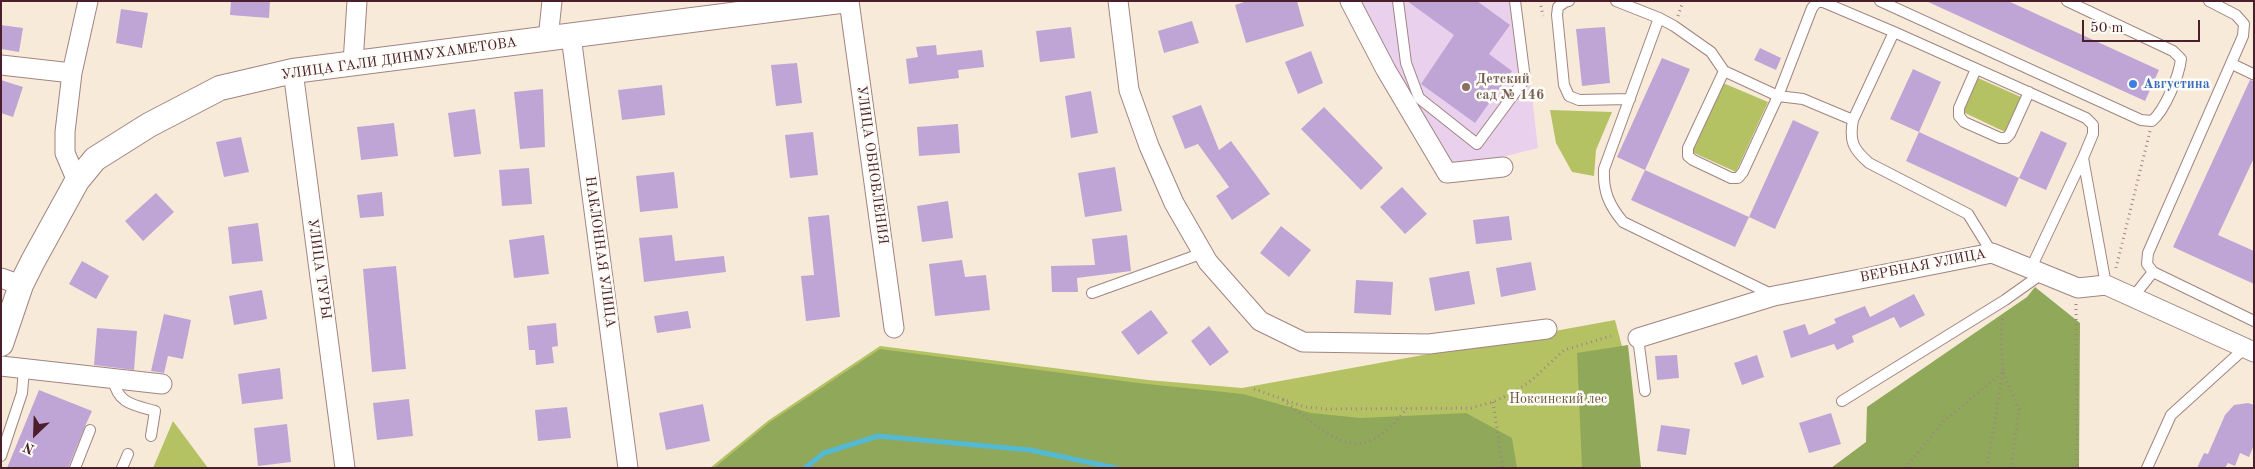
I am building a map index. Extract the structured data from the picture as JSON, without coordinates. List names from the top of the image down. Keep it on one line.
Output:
{"streets":{"street":["УЛИЦА ГАЛИ ДИНМУХАМЕТОВА","УЛИЦА ОБНОВЛЕНИЯ","НАКЛОННАЯ УЛИЦА","ВЕРБНАЯ УЛИЦА","УЛИЦА ТУРЫ"]},"crossings":[["УЛИЦА ГАЛИ ДИНМУХАМЕТОВА","НАКЛОННАЯ УЛИЦА"],["УЛИЦА ГАЛИ ДИНМУХАМЕТОВА","УЛИЦА ТУРЫ"]],"parks":["Ноксинский лес"],"places":["Августина","Детский сад № 146"],"scale_bar":"50 m","north":"bottom left"}
